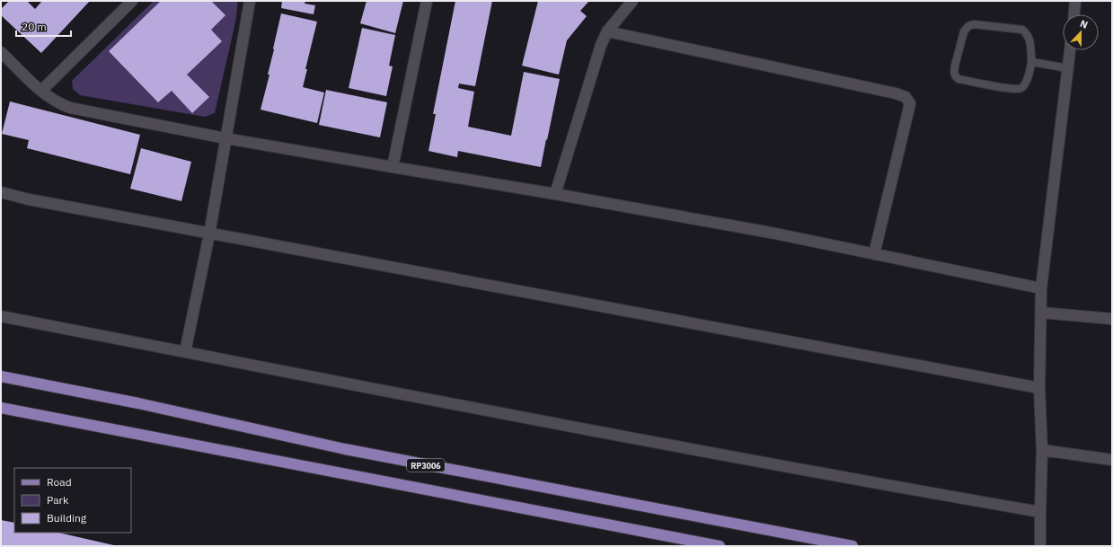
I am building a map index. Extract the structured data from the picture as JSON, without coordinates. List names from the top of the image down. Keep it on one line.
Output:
{"streets":{"main road":["RP3006"]},"legend":["Road","Park","Building"],"scale_bar":"20 m","north":"top"}
